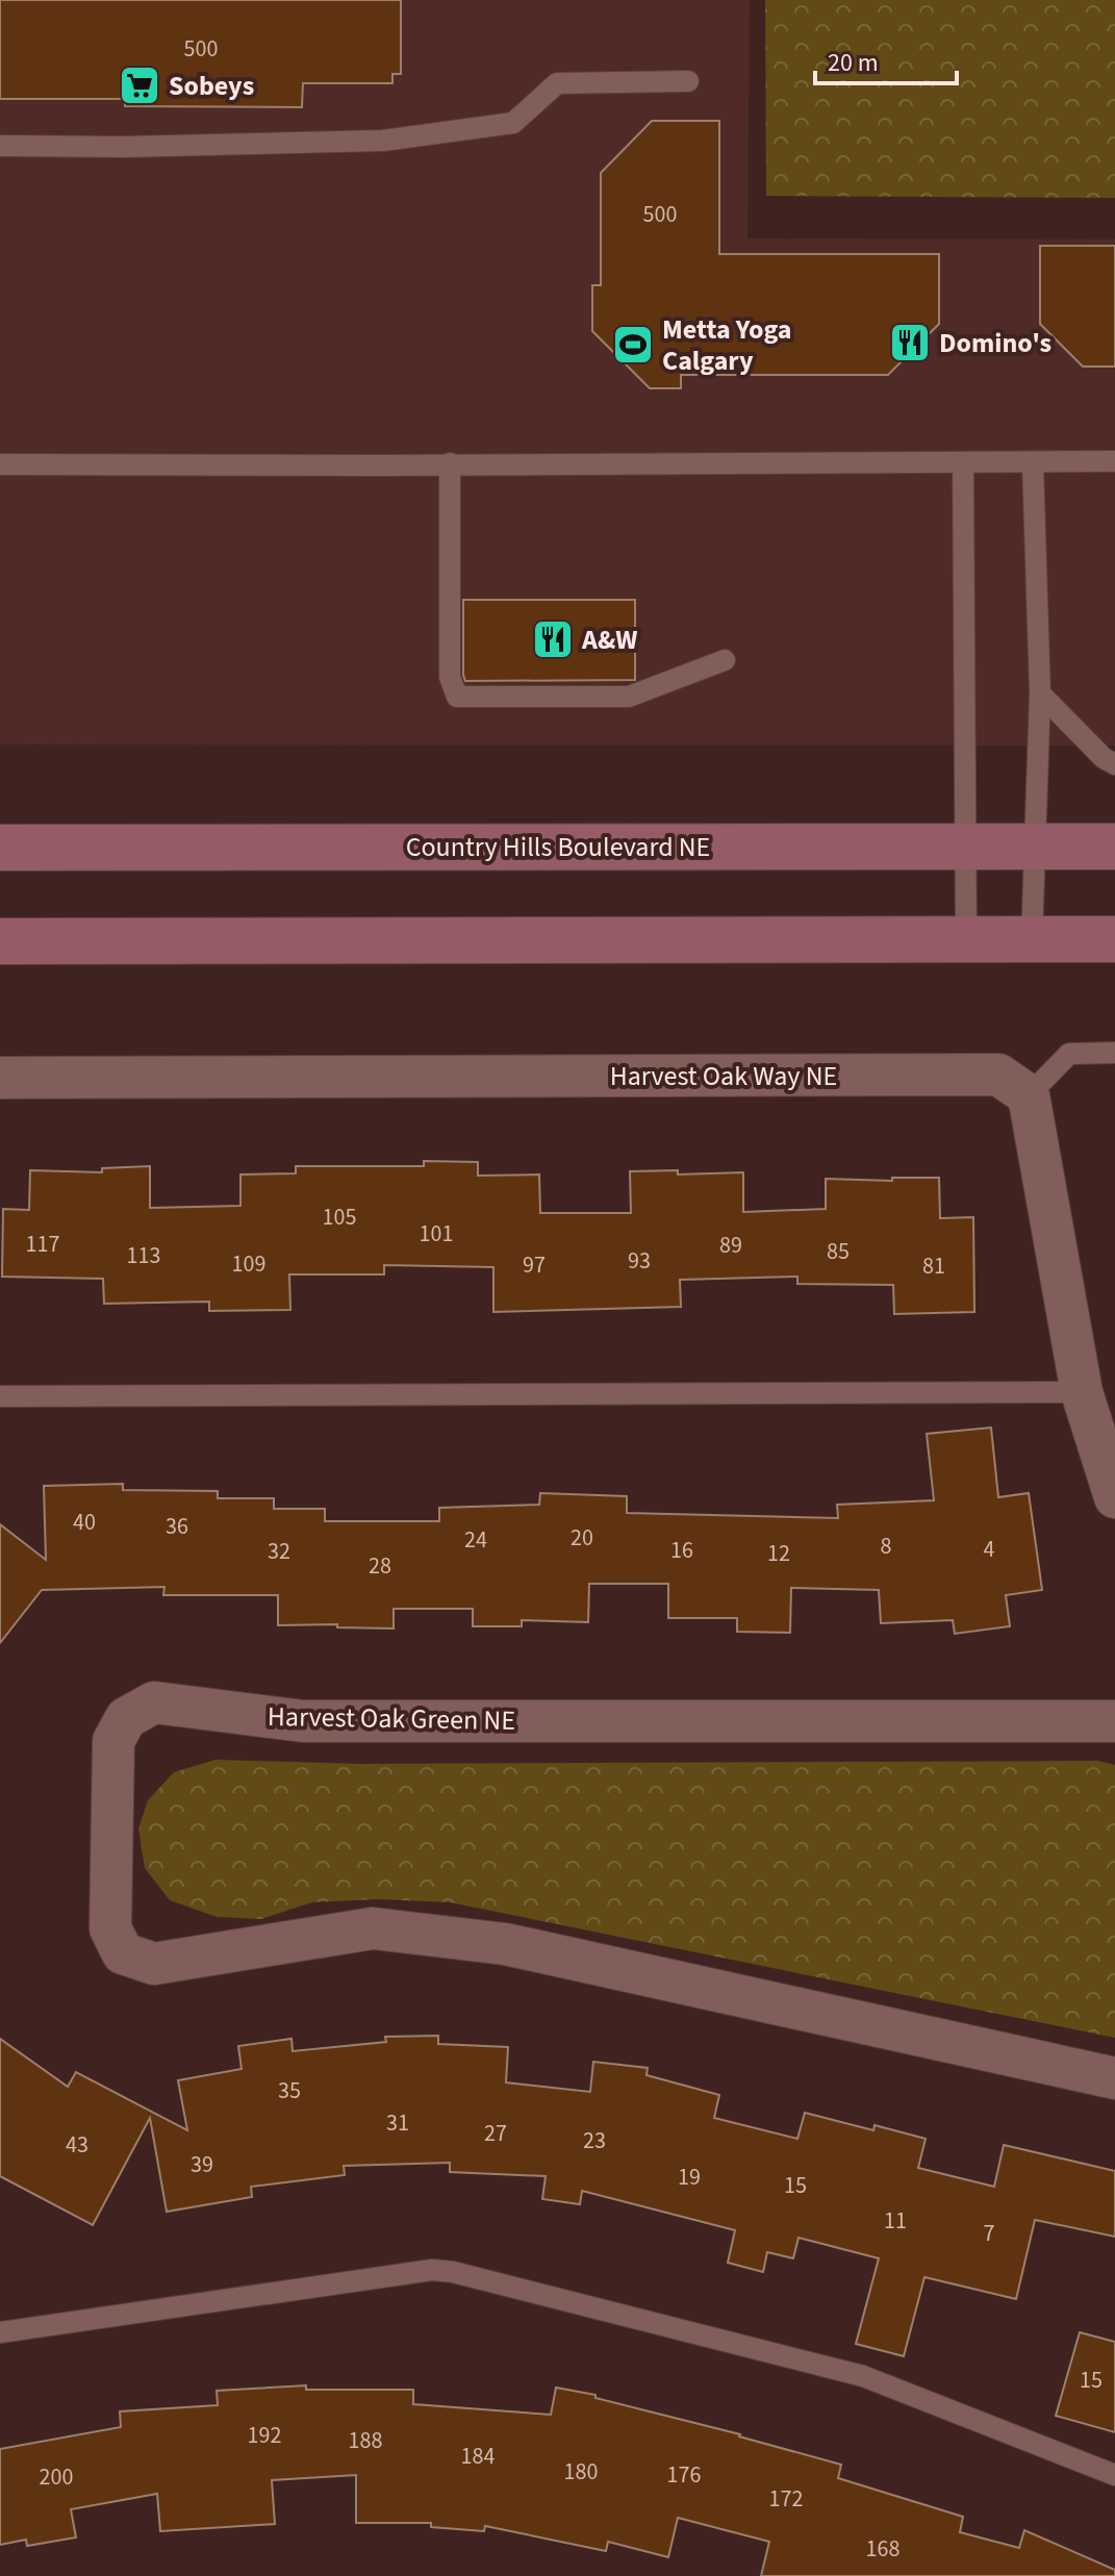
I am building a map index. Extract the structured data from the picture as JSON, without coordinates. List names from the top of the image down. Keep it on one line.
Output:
{"streets":{"main road":["Country Hills Boulevard NE"],"street":["Harvest Oak Way NE","Harvest Oak Green NE"]},"places":{"supermarket":["Sobeys"],"restaurant":["Domino's","A&W"],"sports":["Metta Yoga Calgary"]},"house_numbers":["500","500","105","101","117","89","85","113","93","109","97","81","40","36","20","24","8","4","16","32","12","28","35","31","27","23","43","39","19","15","11","7","15","192","188","184","180","176","200","172","168"],"scale_bar":"20 m"}
